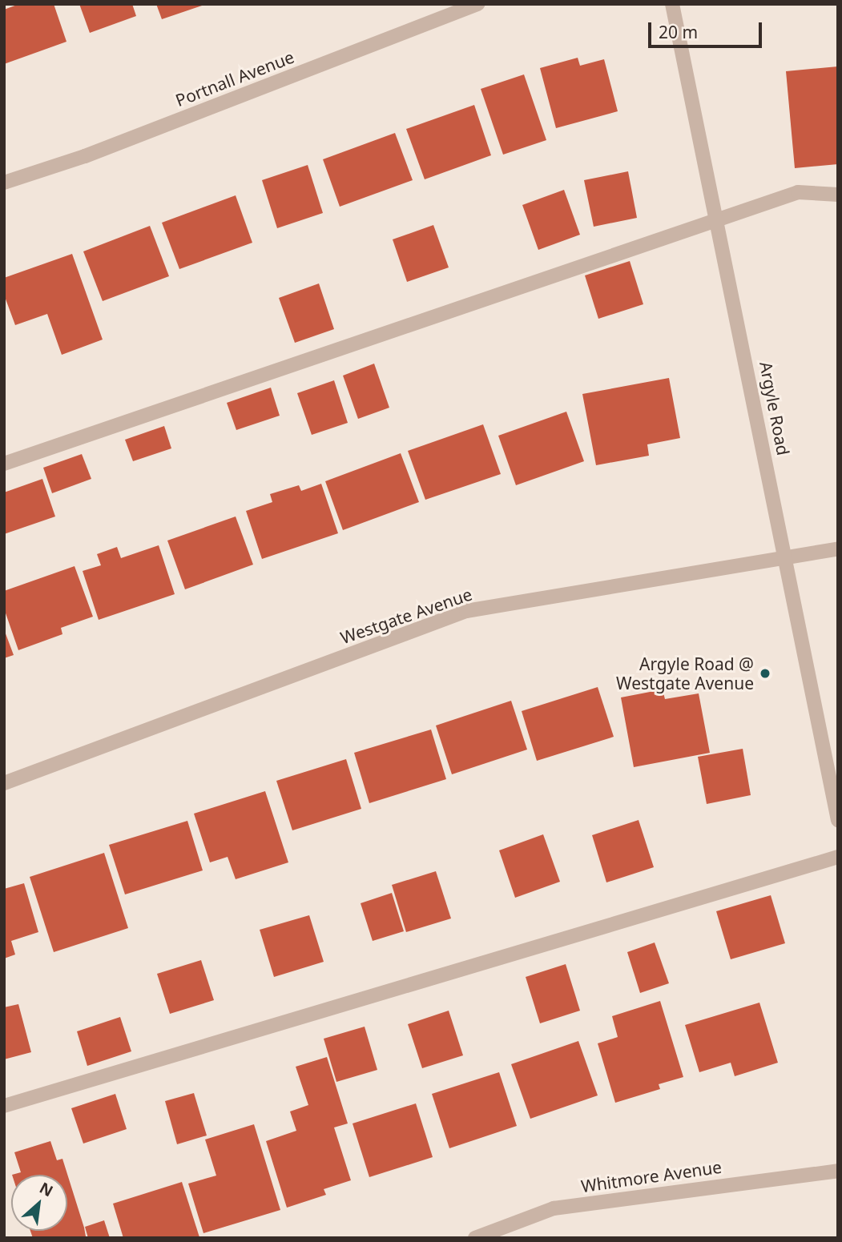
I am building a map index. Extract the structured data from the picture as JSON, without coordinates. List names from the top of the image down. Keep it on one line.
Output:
{"streets":{"street":["Portnall Avenue","Argyle Road","Westgate Avenue","Whitmore Avenue"]},"crossings":[["Argyle Road","Westgate Avenue"]],"places":["Argyle Road @ Westgate Avenue"],"scale_bar":"20 m","north":"top right"}
